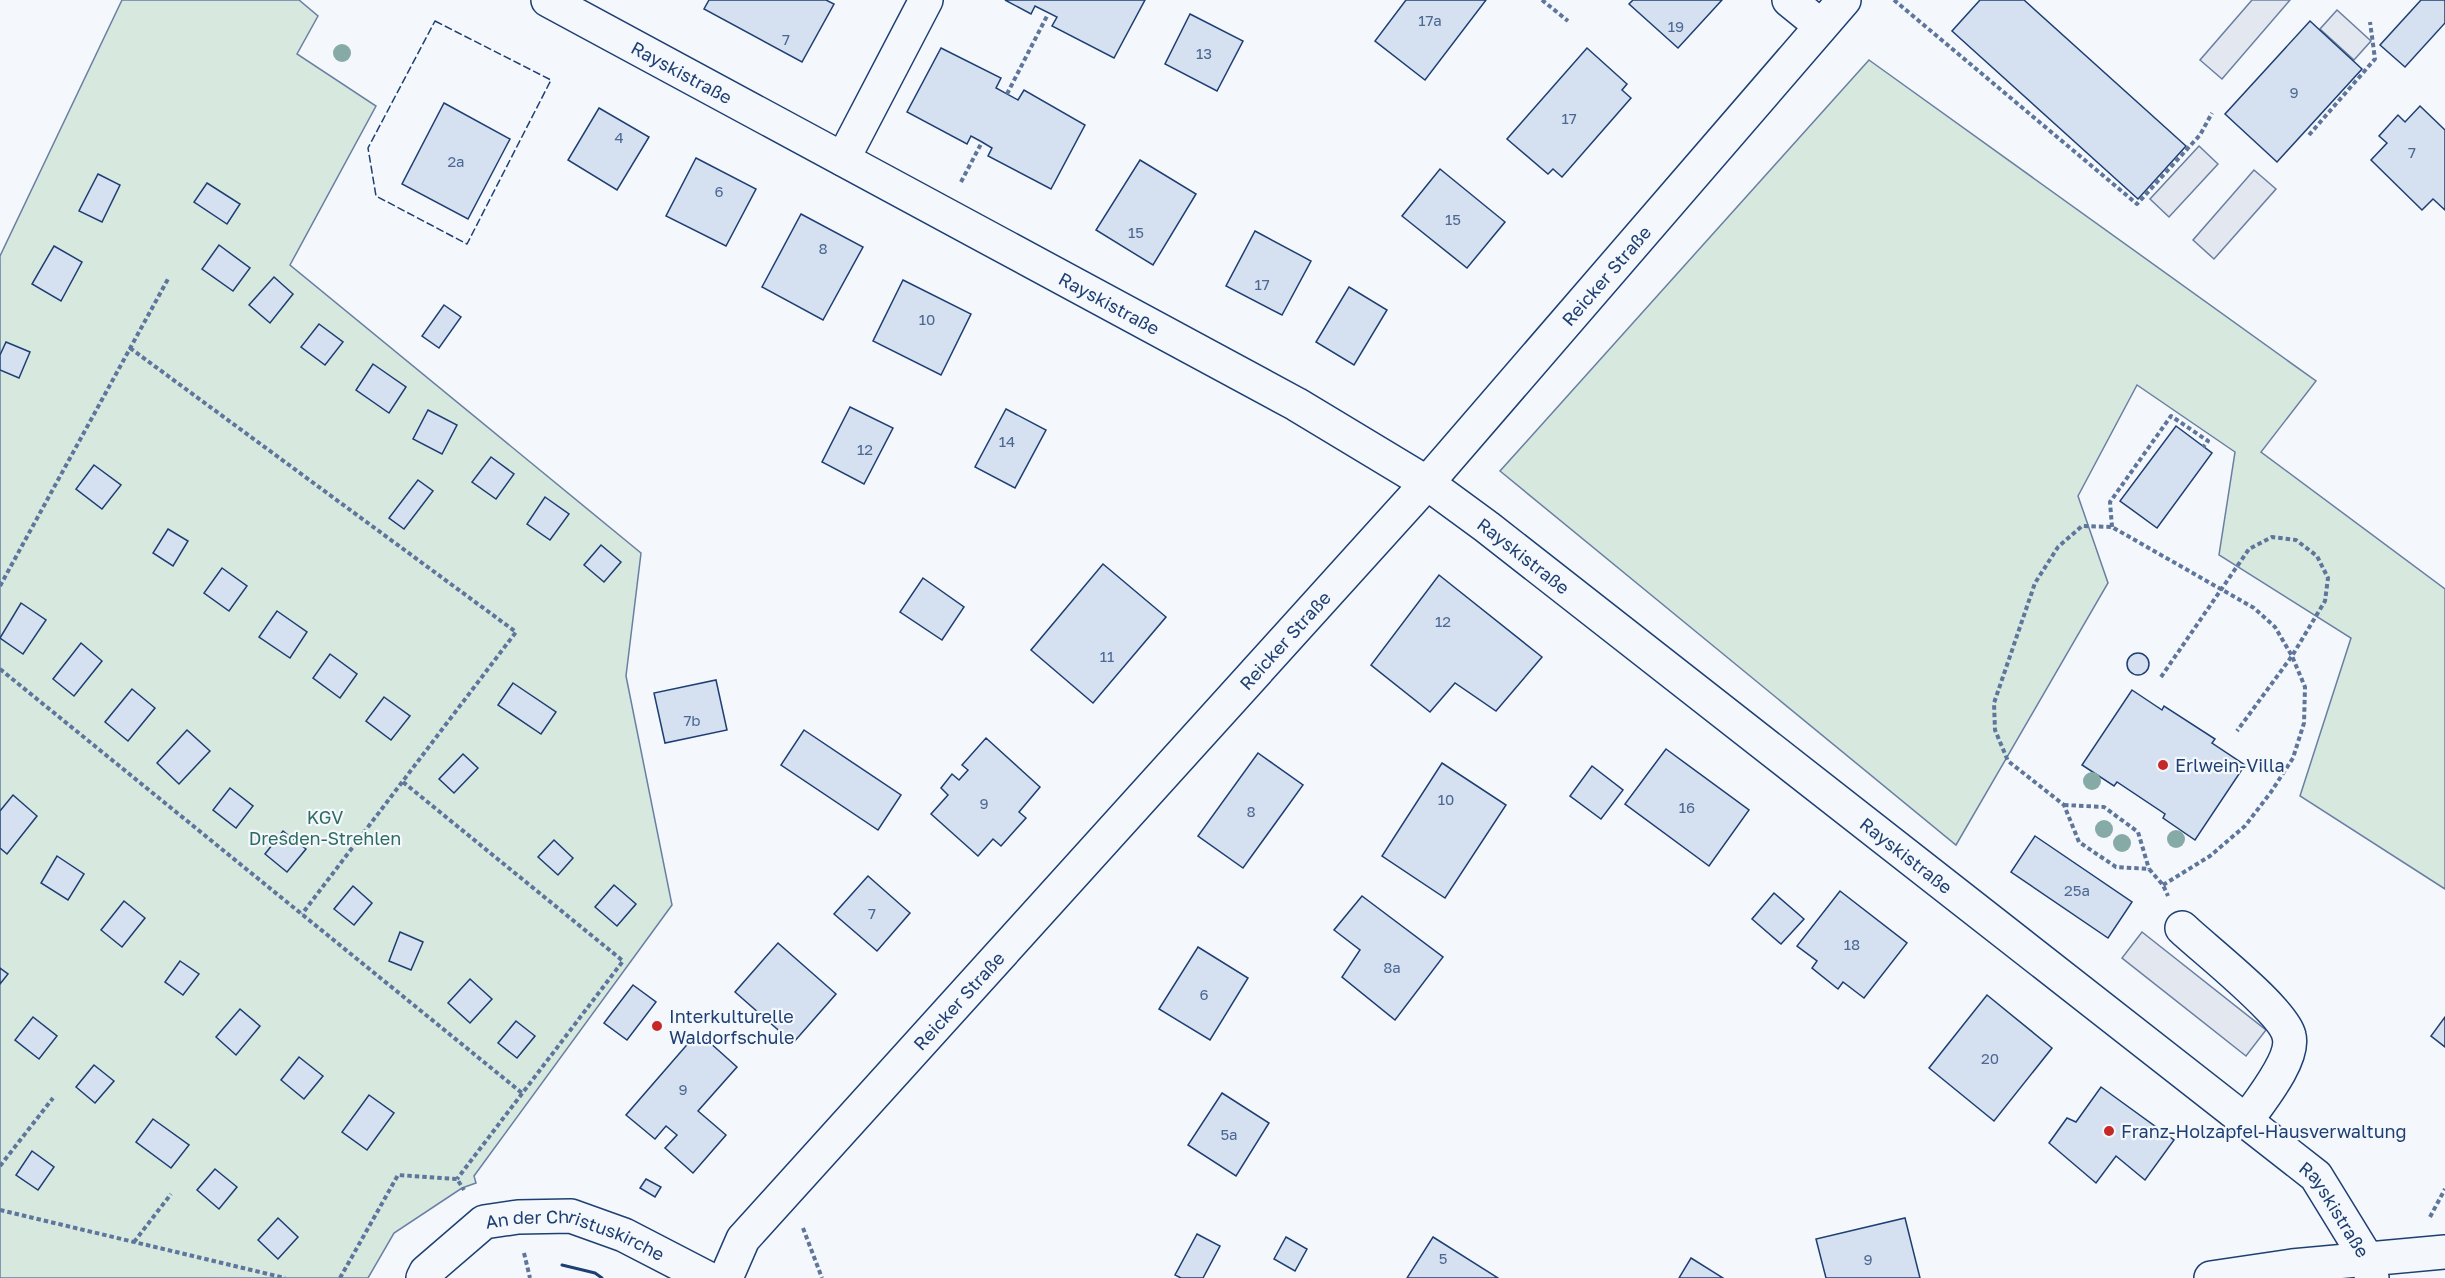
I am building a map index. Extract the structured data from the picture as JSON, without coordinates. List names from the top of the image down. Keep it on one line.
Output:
{"streets":{"street":["Rayskistraße","Reicker Straße","An der Christuskirche"]},"crossings":[["Rayskistraße","Reicker Straße"]],"parks":["KGV Dresden-Strehlen"],"places":["Erlwein-Villa","Interkulturelle Waldorfschule","Franz-Holzapfel-Hausverwaltung"],"house_numbers":["17a","19","7","13","9","17","4","7","2a","6","15","15","8","17","10","14","12","12","11","7b","10","9","16","8","25a","7","18","8a","6","20","9","5a","5","9"]}
